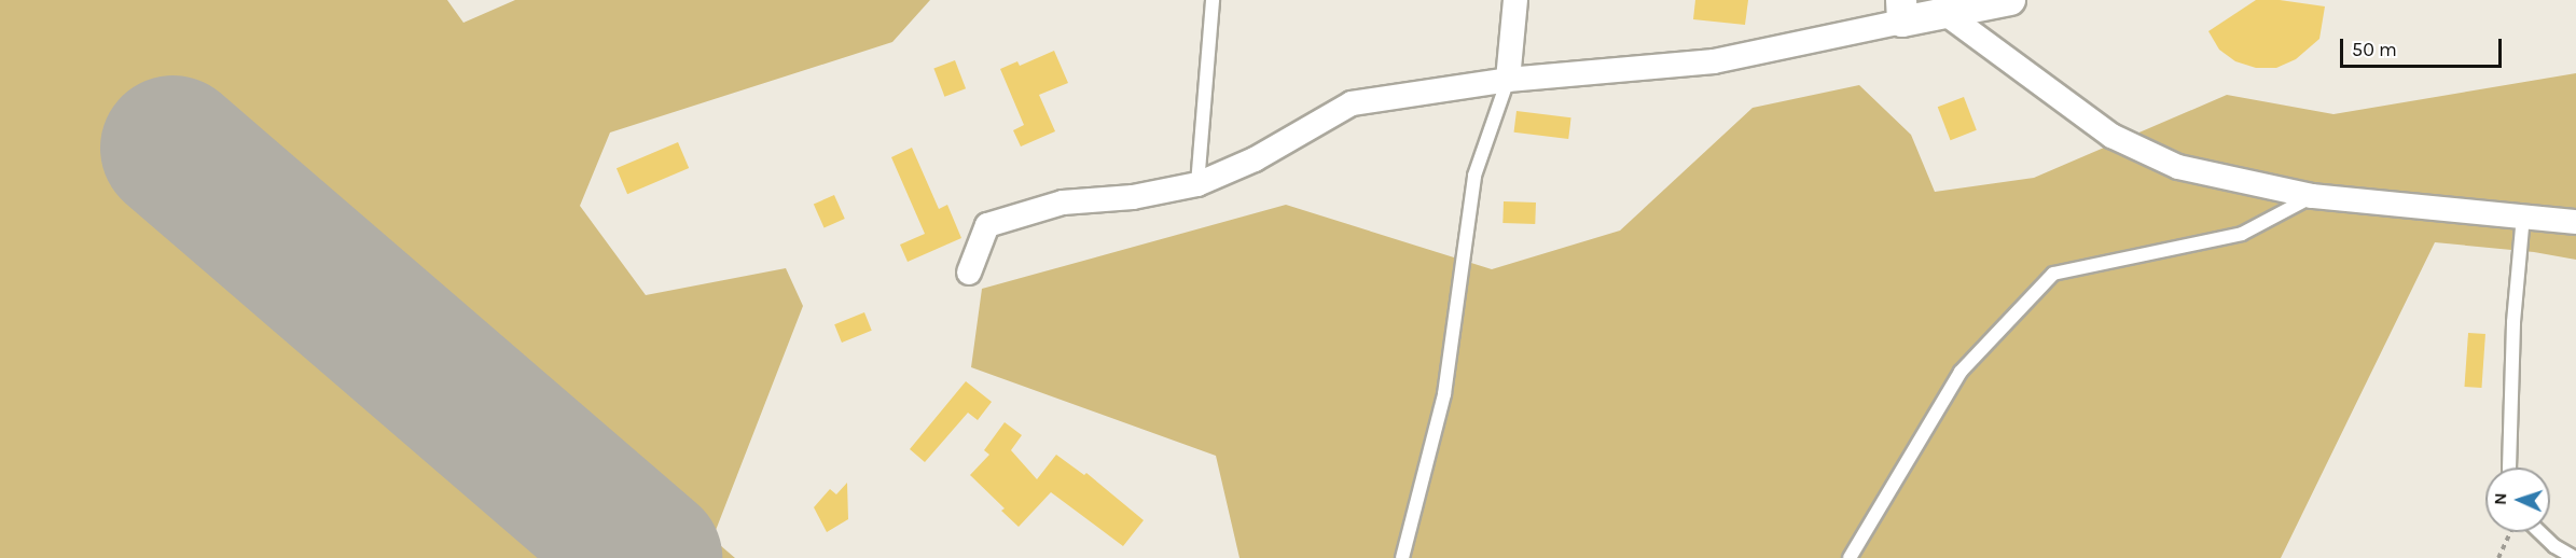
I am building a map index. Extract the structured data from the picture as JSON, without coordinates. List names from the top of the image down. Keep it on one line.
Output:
{"scale_bar":"50 m","north":"left"}
